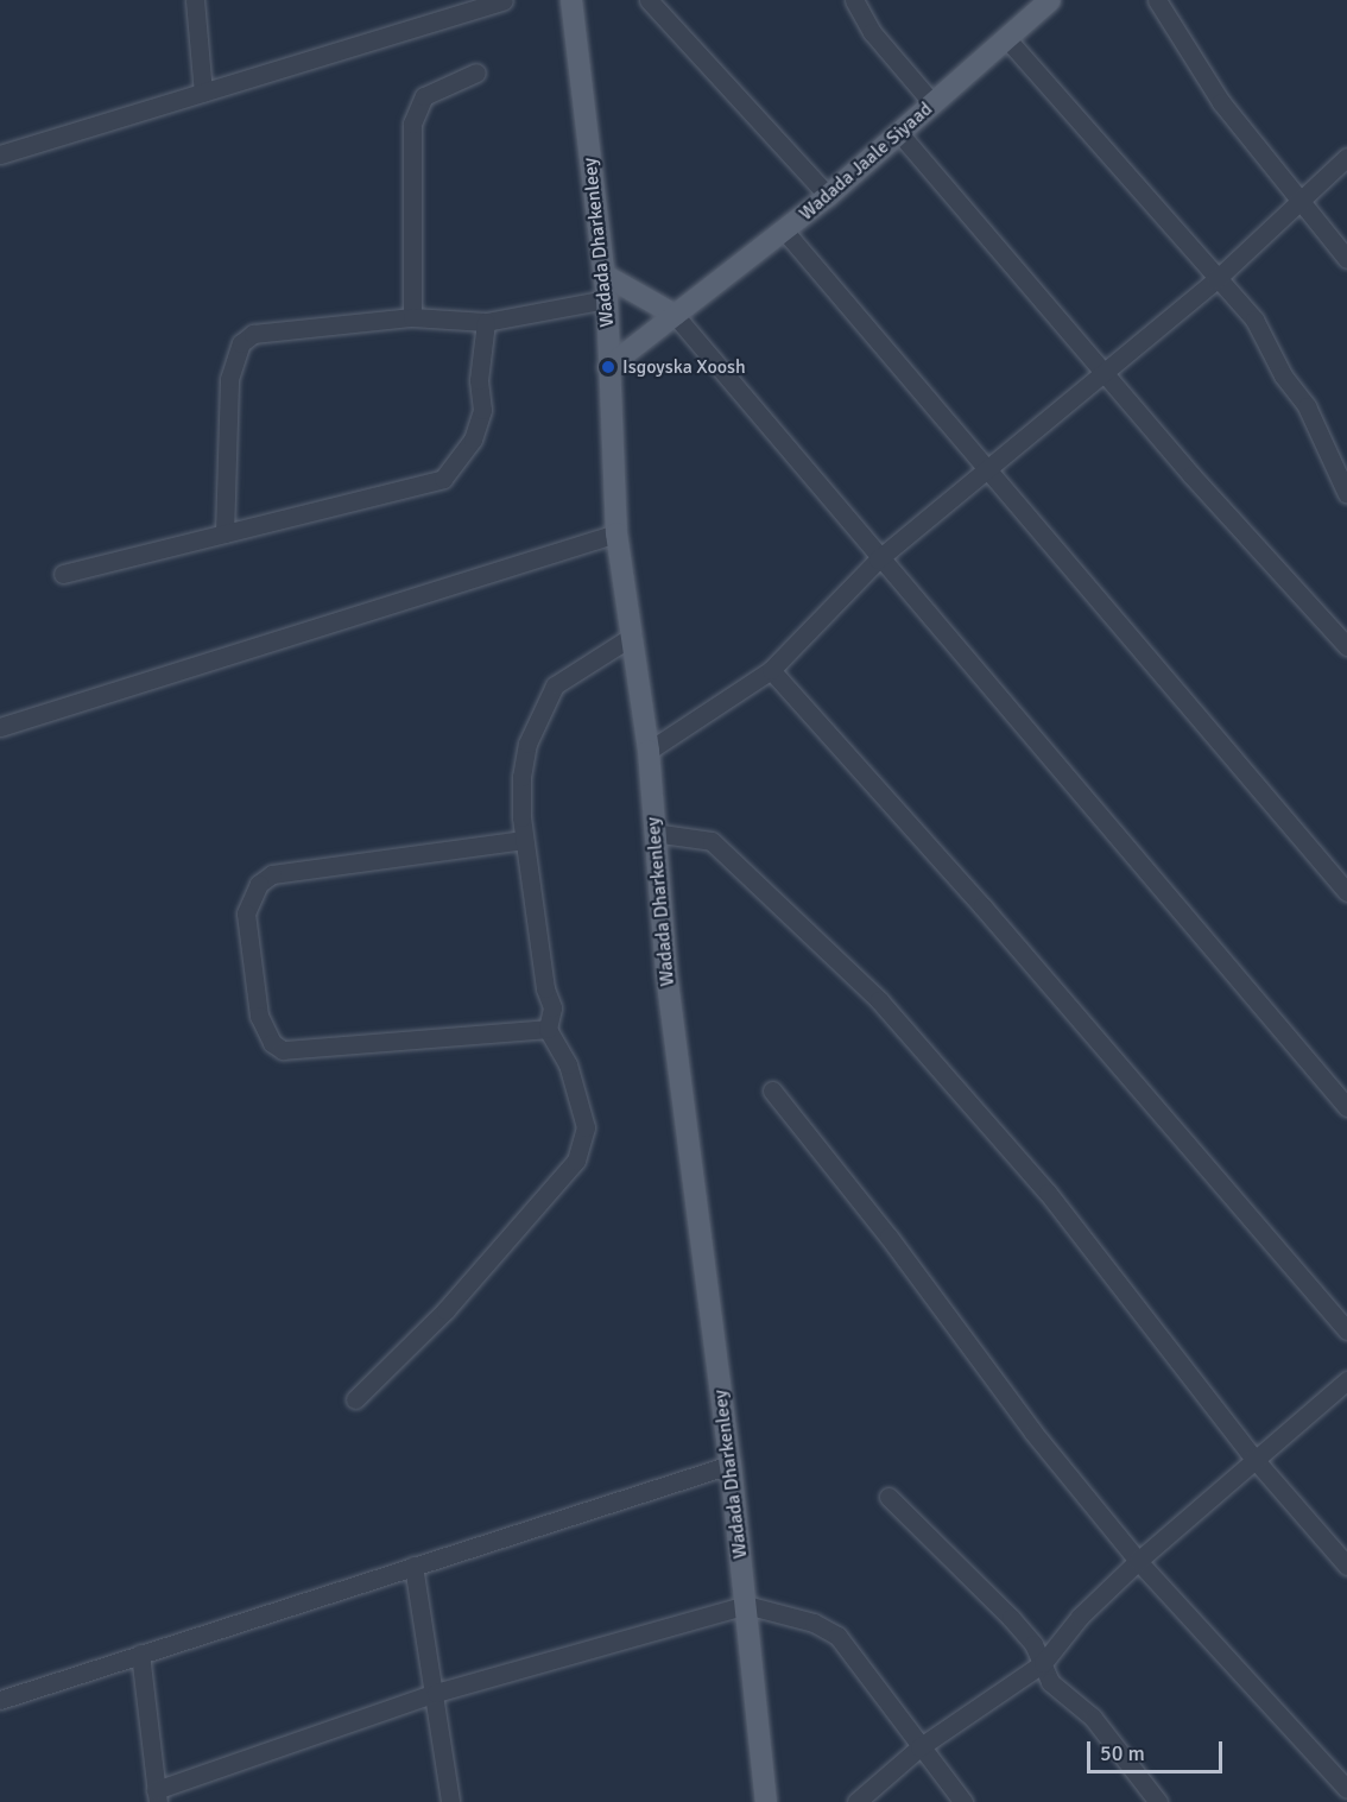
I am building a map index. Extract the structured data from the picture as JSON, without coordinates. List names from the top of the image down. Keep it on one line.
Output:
{"streets":{"main road":["Wadada Jaale Siyaad","Wadada Dharkenleey"]},"crossings":[["Wadada Jaale Siyaad","Wadada Dharkenleey"]],"places":["Isgoyska Xoosh"],"scale_bar":"50 m"}
